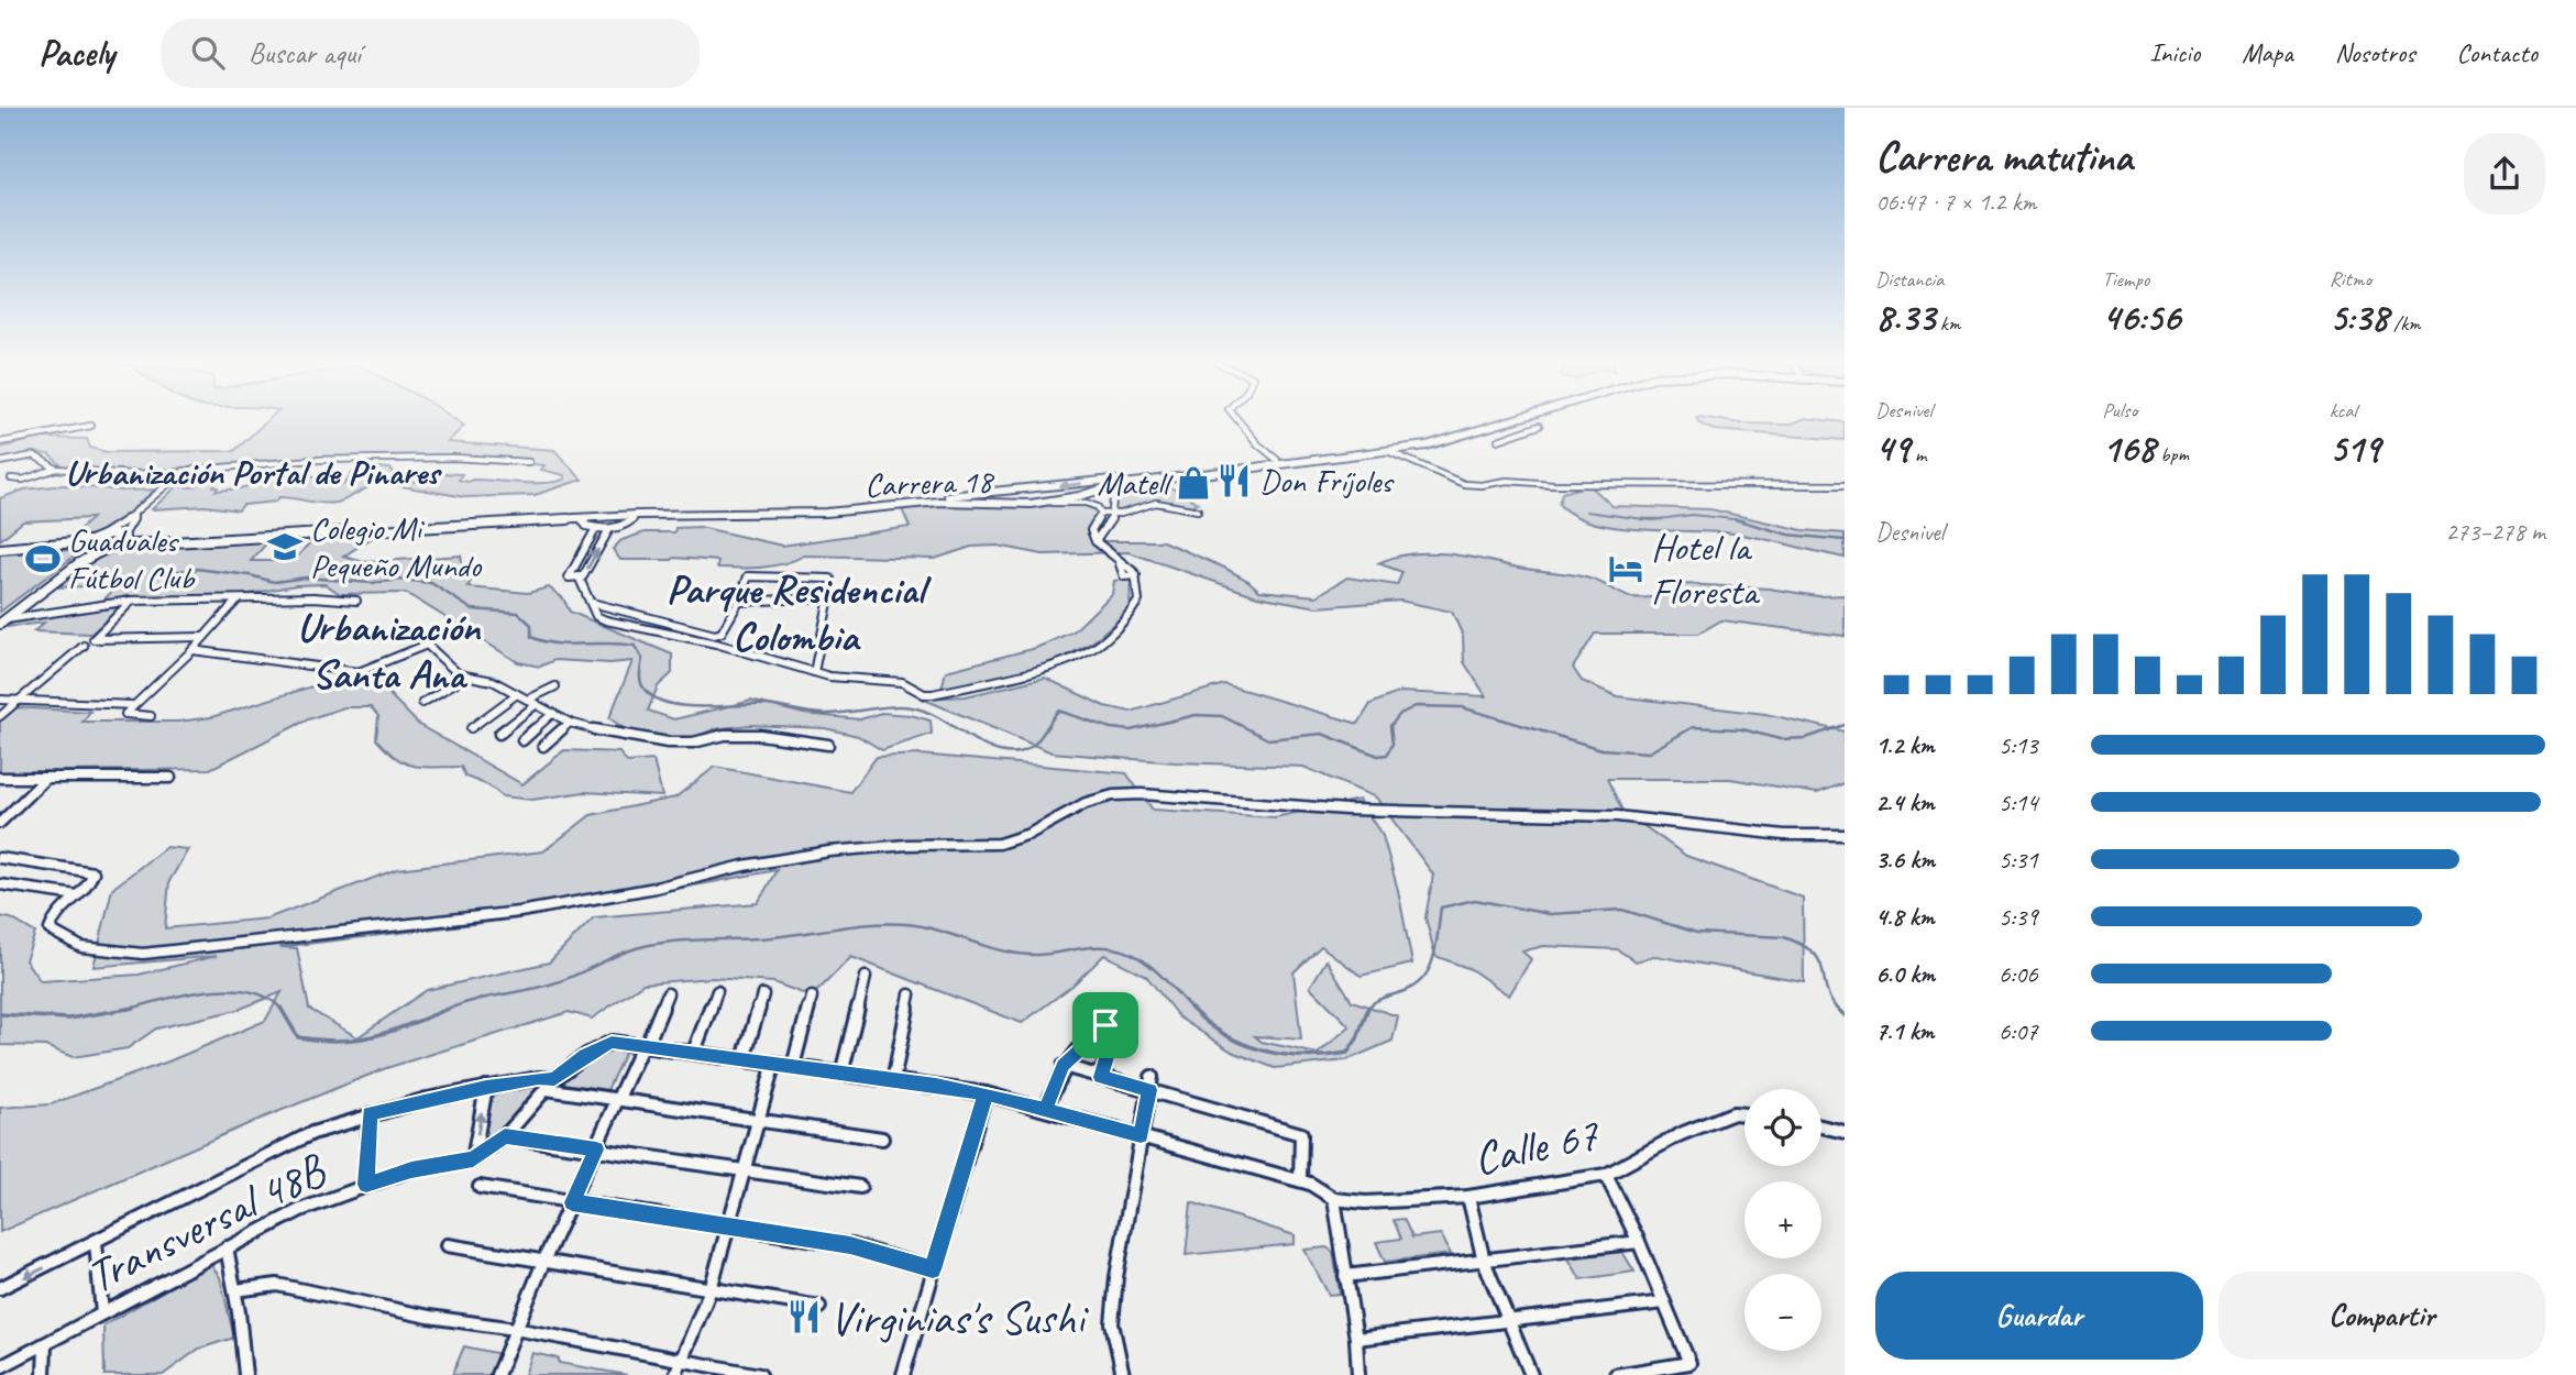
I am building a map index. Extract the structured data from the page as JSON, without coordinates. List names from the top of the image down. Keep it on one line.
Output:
{"streets":{"main road":["Carrera 18"],"street":["Calle 67","Transversal 48B"]},"crossings":[["Calle 67","Transversal 48B"]],"districts":["Urbanización Portal de Pinares","Parque Residencial Colombia","Urbanización Santa Ana"],"places":{"restaurant":["Don Fríjoles","Virginias's Sushi"],"shop":["Matell"],"school or university":["Colegio Mi Pequeño Mundo"],"sports":["Guaduales Fútbol Club"],"hotel":["Hotel la Floresta"]},"page":{"header":"Pacely","search":"Buscar aquí","nav":["Inicio","Mapa","Nosotros","Contacto"],"heading":["Carrera matutina","06:47 · 7 × 1.2 km"],"stats":[["Distancia","8.33 km"],["Tiempo","46:56"],["Ritmo","5:38 /km"],["Desnivel","49 m"],["Pulso","168 bpm"],["kcal","519"]],"chart":["Desnivel","273–278 m"],"list":[{"name":"1.2 km","note":"5:13"},{"name":"2.4 km","note":"5:14"},{"name":"3.6 km","note":"5:31"},{"name":"4.8 km","note":"5:39"},{"name":"6.0 km","note":"6:06"},{"name":"7.1 km","note":"6:07"}],"map_buttons":["+","−"],"buttons":["Guardar","Compartir"]}}
